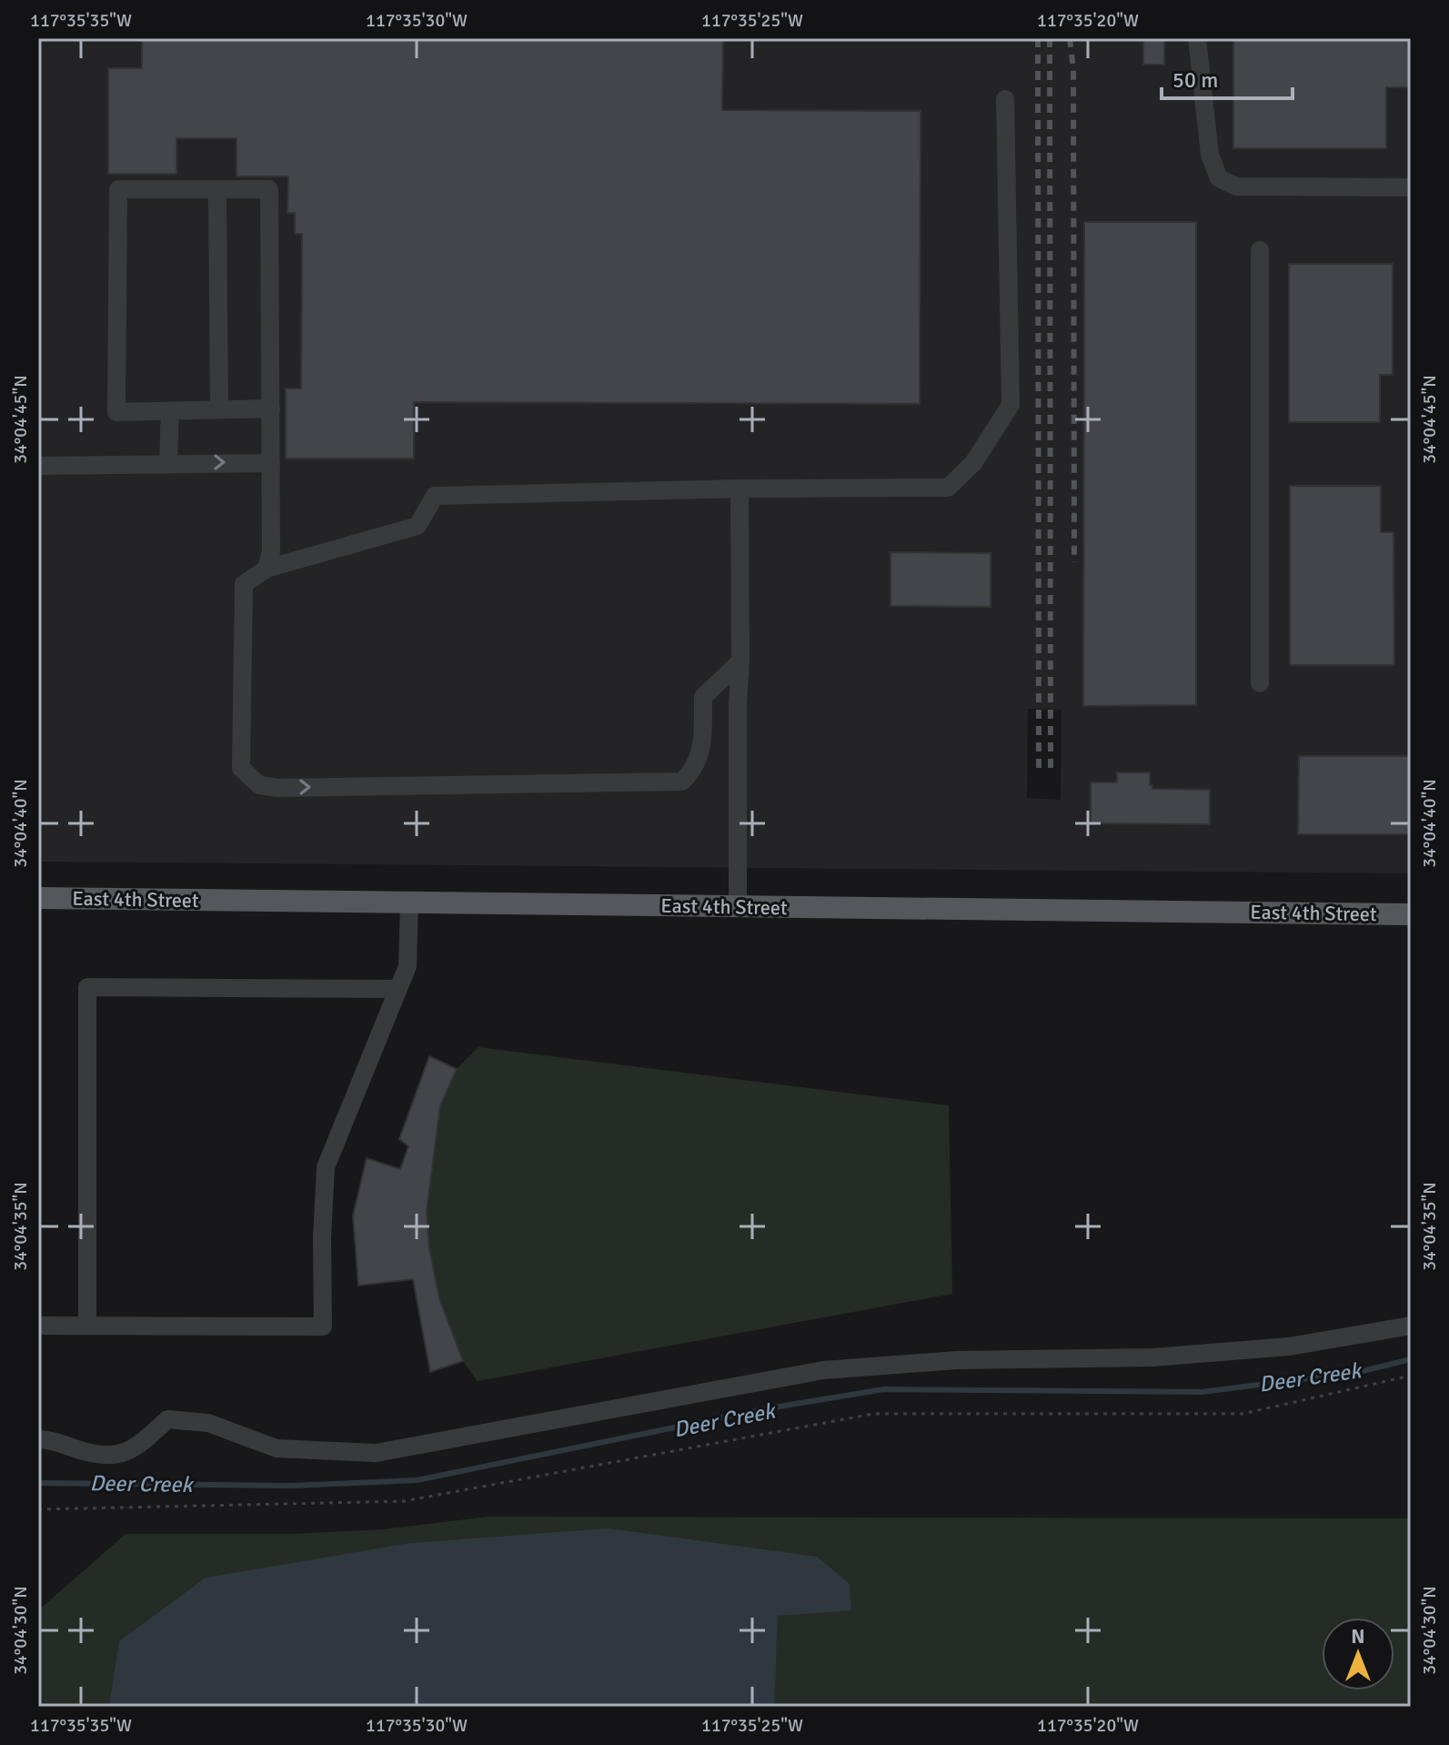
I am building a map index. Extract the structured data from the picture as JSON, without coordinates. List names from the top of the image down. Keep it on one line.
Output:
{"streets":{"main road":["East 4th Street"]},"water":["Deer Creek"],"scale_bar":"50 m","north":"top","coordinates":["117°35'35\"W","117°35'30\"W","117°35'25\"W","117°35'20\"W","34°04'45\"N","34°04'40\"N","34°04'35\"N","34°04'30\"N"]}
